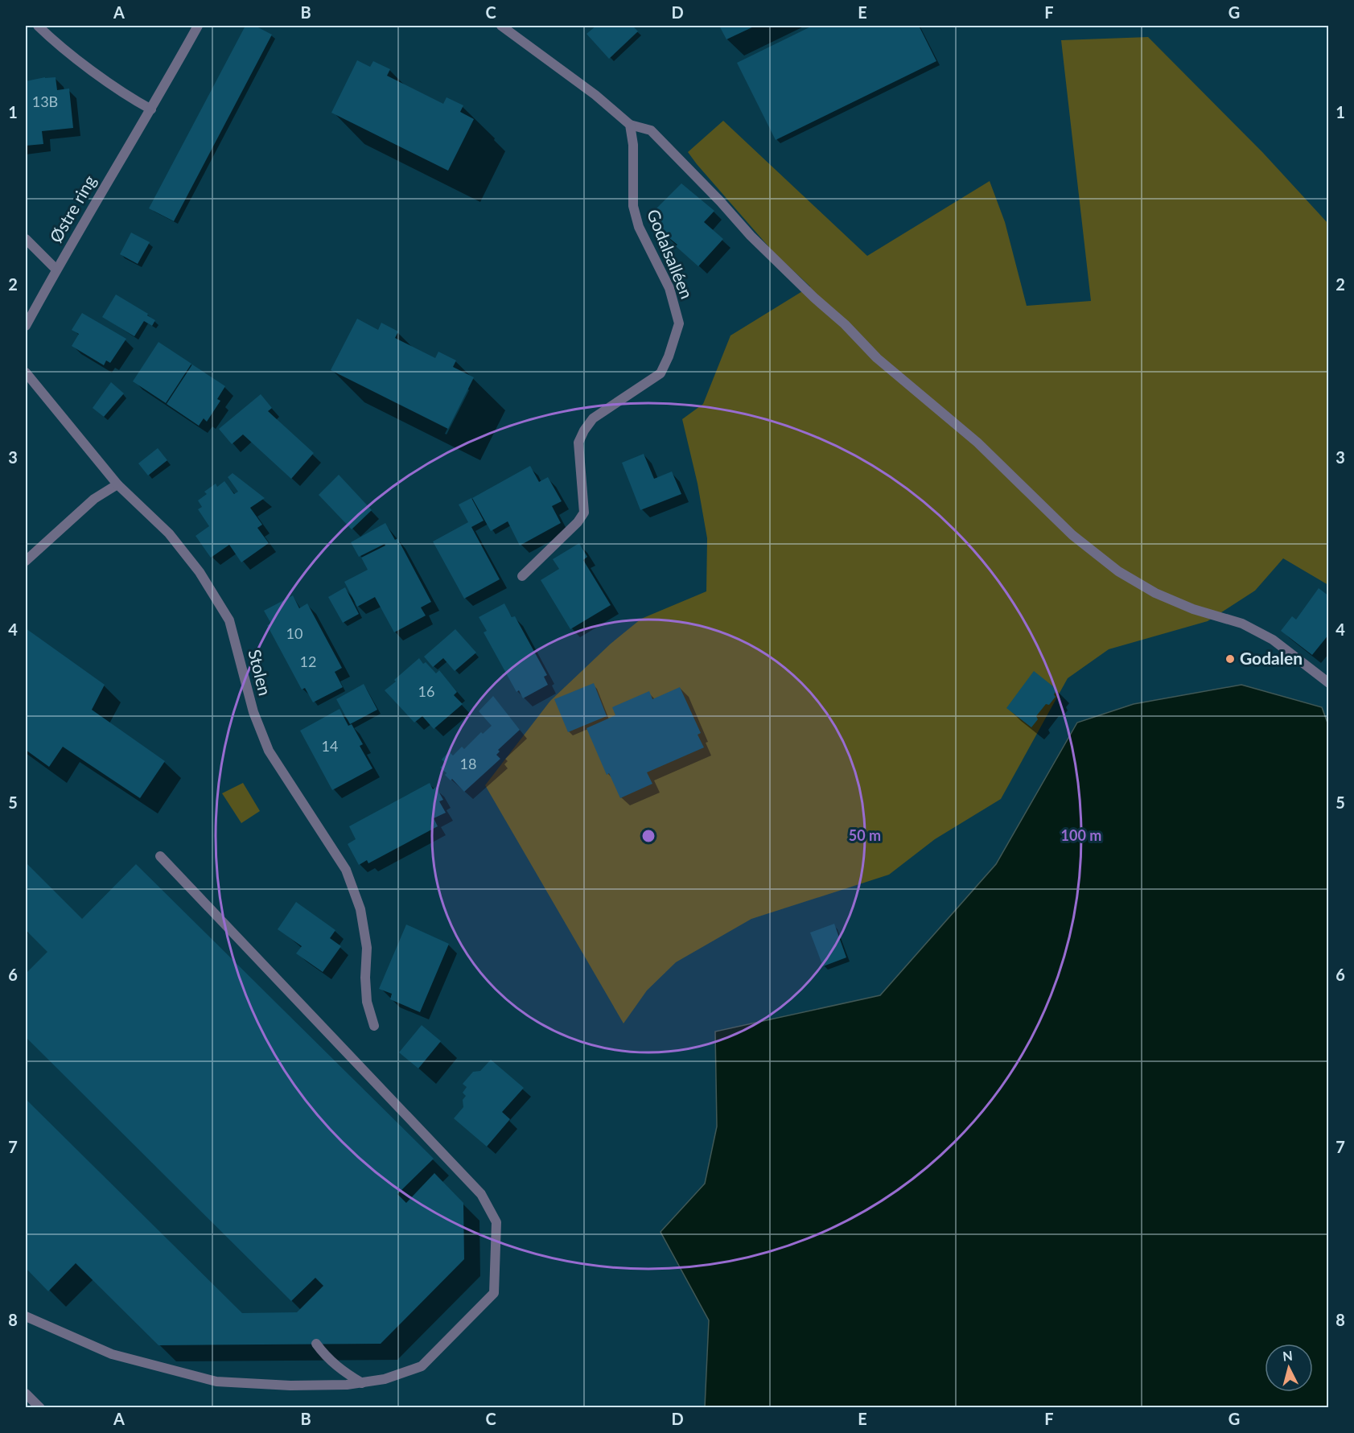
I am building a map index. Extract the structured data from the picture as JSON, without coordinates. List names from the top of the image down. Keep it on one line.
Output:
{"streets":{"street":["Østre ring","Godalsalléen","Stolen"]},"places":["Godalen"],"house_numbers":["13B","10","12","16","14","18"],"north":"top","grid":{"columns":["A","B","C","D","E","F","G"],"rows":["1","2","3","4","5","6","7","8"]},"rings":["50 m","100 m"]}
